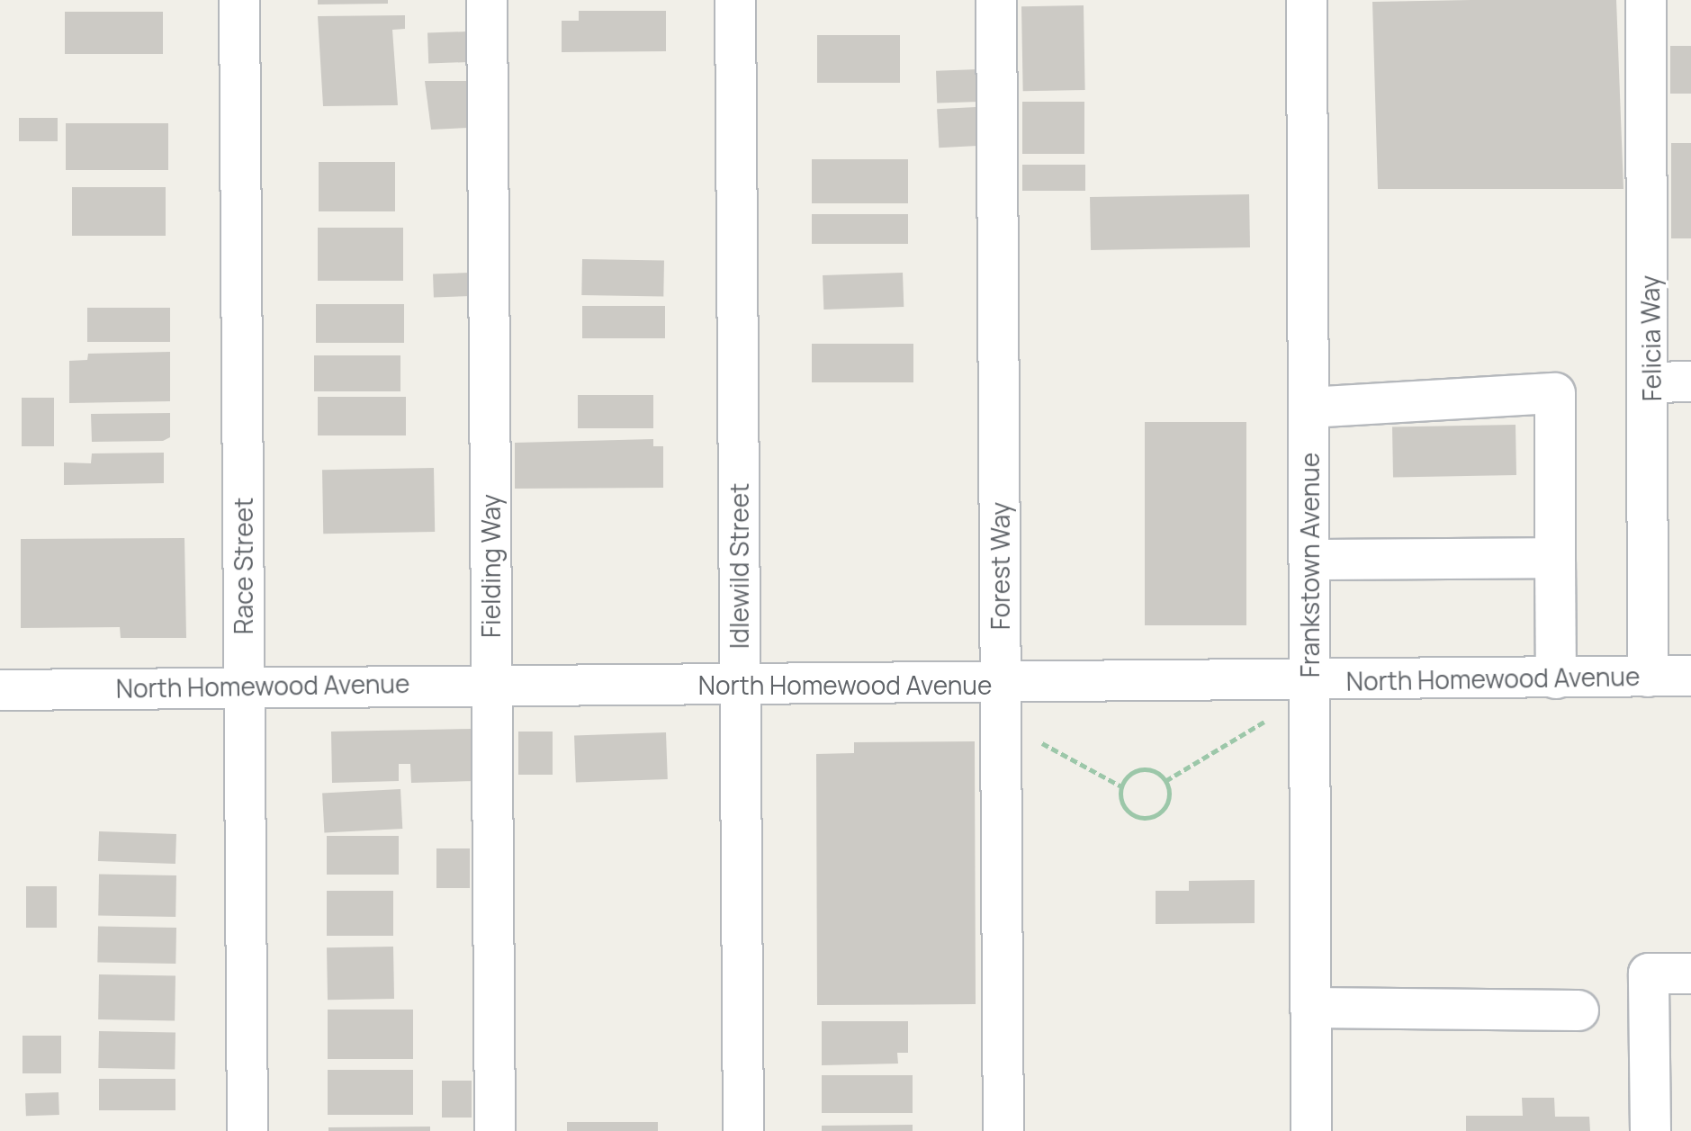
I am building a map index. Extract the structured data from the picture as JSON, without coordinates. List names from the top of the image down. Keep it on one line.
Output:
{"streets":{"street":["Felicia Way","Frankstown Avenue","Race Street","Fielding Way","Idlewild Street","Forest Way","North Homewood Avenue"]},"crossings":[["Felicia Way","North Homewood Avenue"],["Frankstown Avenue","North Homewood Avenue"],["Race Street","North Homewood Avenue"],["Fielding Way","North Homewood Avenue"],["Idlewild Street","North Homewood Avenue"],["Forest Way","North Homewood Avenue"]]}
